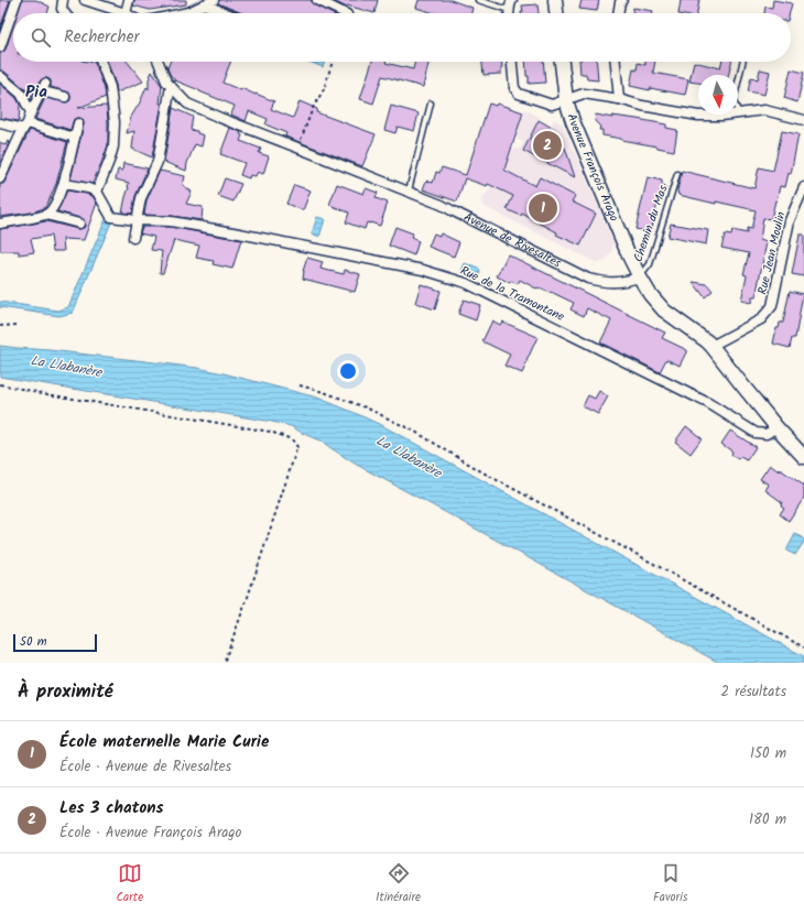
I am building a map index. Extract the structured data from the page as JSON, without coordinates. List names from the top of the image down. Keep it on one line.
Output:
{"streets":{"main road":["Avenue François Arago"],"street":["Avenue de Rivesaltes","Rue Jean Moulin","Rue de la Tramontane"],"lane":["Chemin du Mas"]},"crossings":[["Avenue François Arago","Chemin du Mas"],["Avenue François Arago","Avenue de Rivesaltes"],["Chemin du Mas","Avenue de Rivesaltes"]],"districts":["Pia"],"water":["La Llabanère"],"scale_bar":"50 m","north":"bottom","page":{"search":"Rechercher","pins":["2","1"],"scale":"50 m","heading":["À proximité","2 résultats"],"list":[{"mark":"1","name":"École maternelle Marie Curie","note":"École · Avenue de Rivesaltes","value":"150 m"},{"mark":"2","name":"Les 3 chatons","note":"École · Avenue François Arago","value":"180 m"}],"nav":["Carte","Itinéraire","Favoris"]}}
